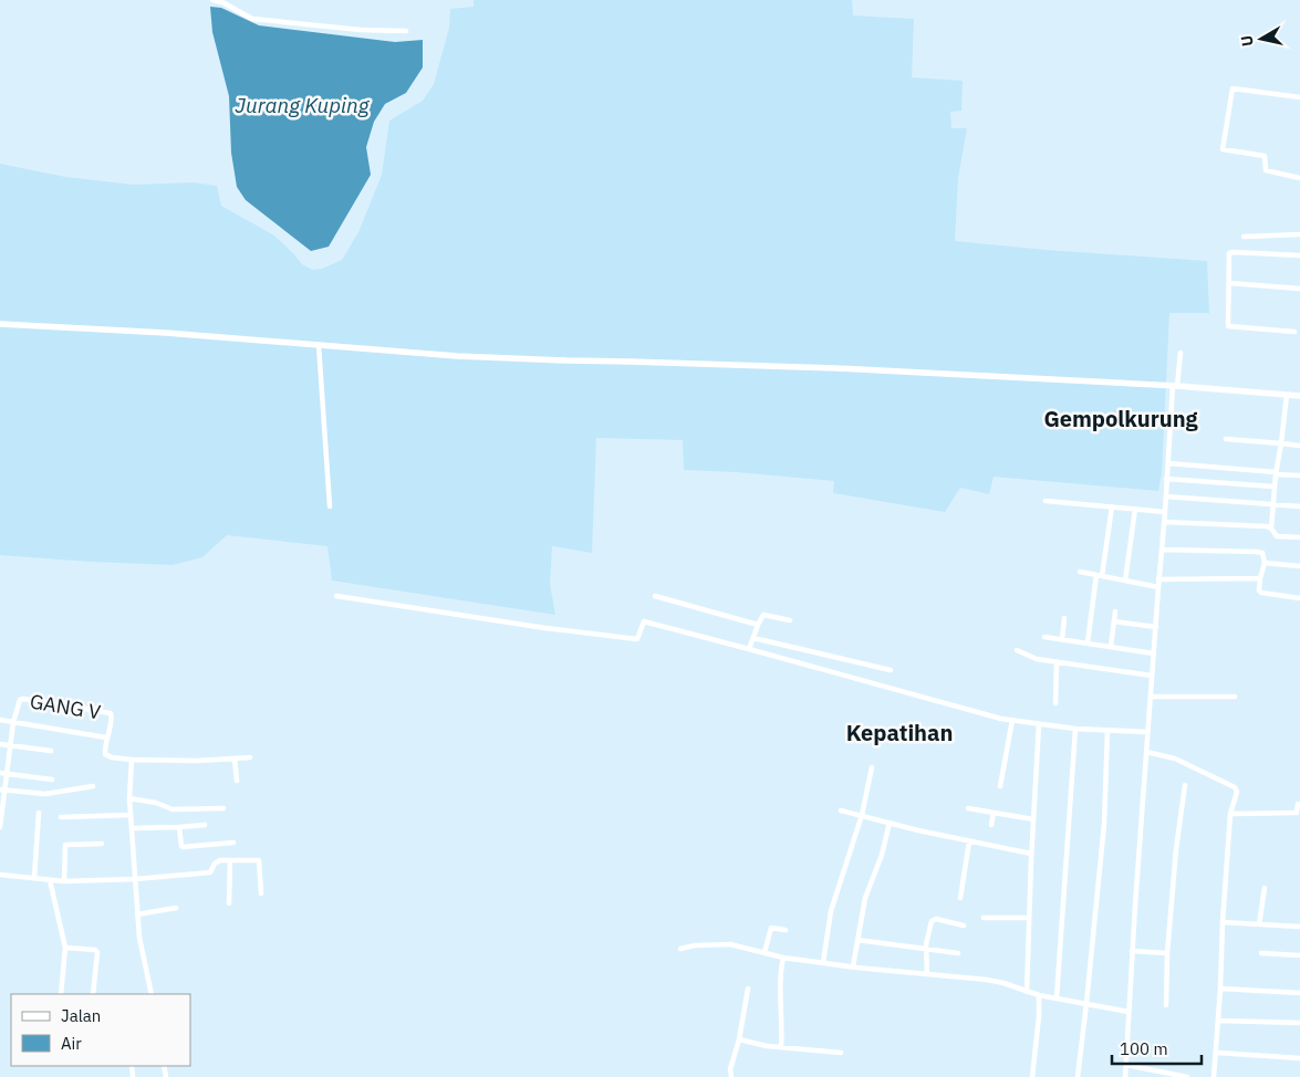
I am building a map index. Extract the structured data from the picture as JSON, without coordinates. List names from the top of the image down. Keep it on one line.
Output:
{"streets":{"street":["GANG V"]},"districts":["Gempolkurung","Kepatihan"],"water":["Jurang Kuping"],"legend":["Jalan","Air"],"scale_bar":"100 m","north":"left"}
